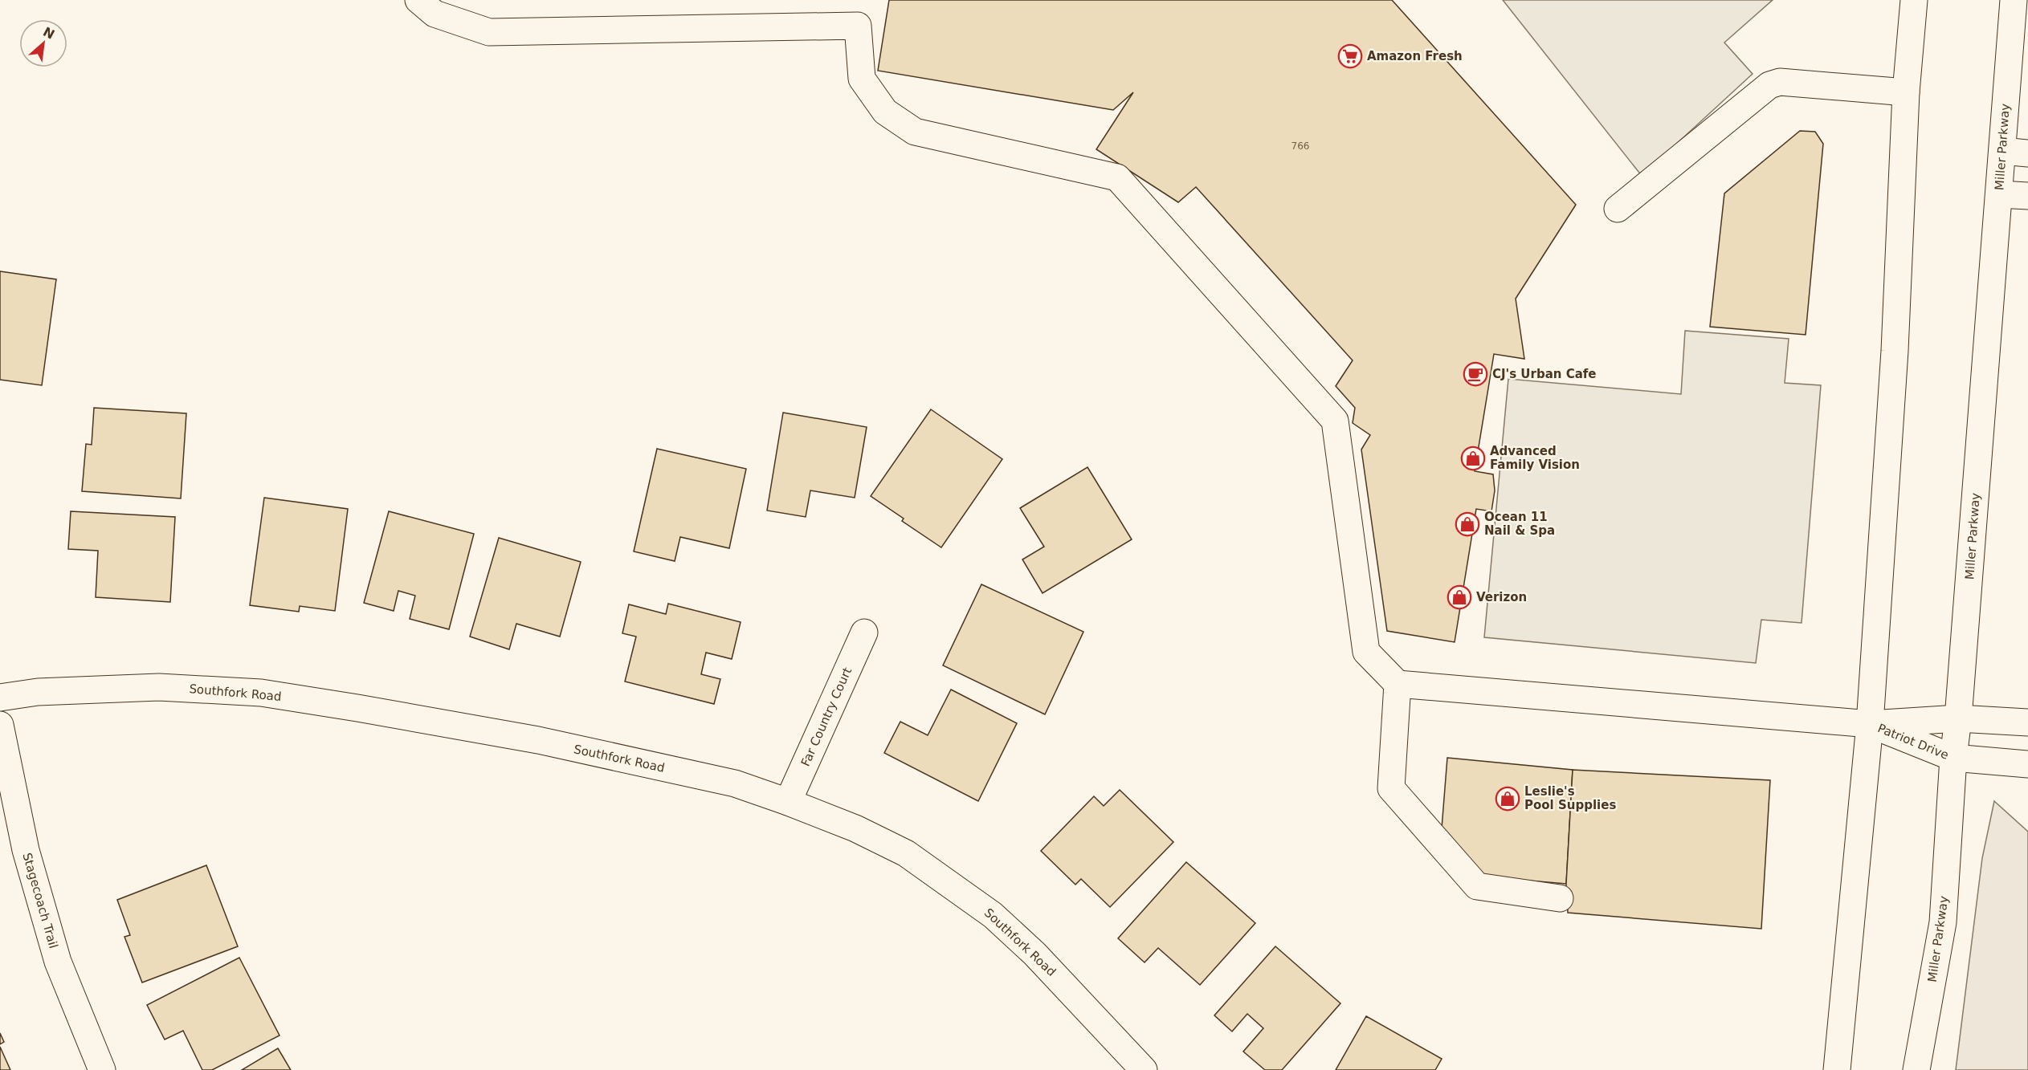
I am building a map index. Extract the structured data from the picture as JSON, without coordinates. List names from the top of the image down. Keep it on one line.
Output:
{"streets":{"street":["Miller Parkway","Southfork Road","Far Country Court","Patriot Drive","Stagecoach Trail"]},"crossings":[["Miller Parkway","Patriot Drive"],["Southfork Road","Far Country Court"]],"places":{"supermarket":["Amazon Fresh"],"cafe":["CJ's Urban Cafe"],"shop":["Advanced Family Vision","Ocean 11 Nail & Spa","Verizon","Leslie's Pool Supplies"]},"house_numbers":["766"],"north":"top right"}
